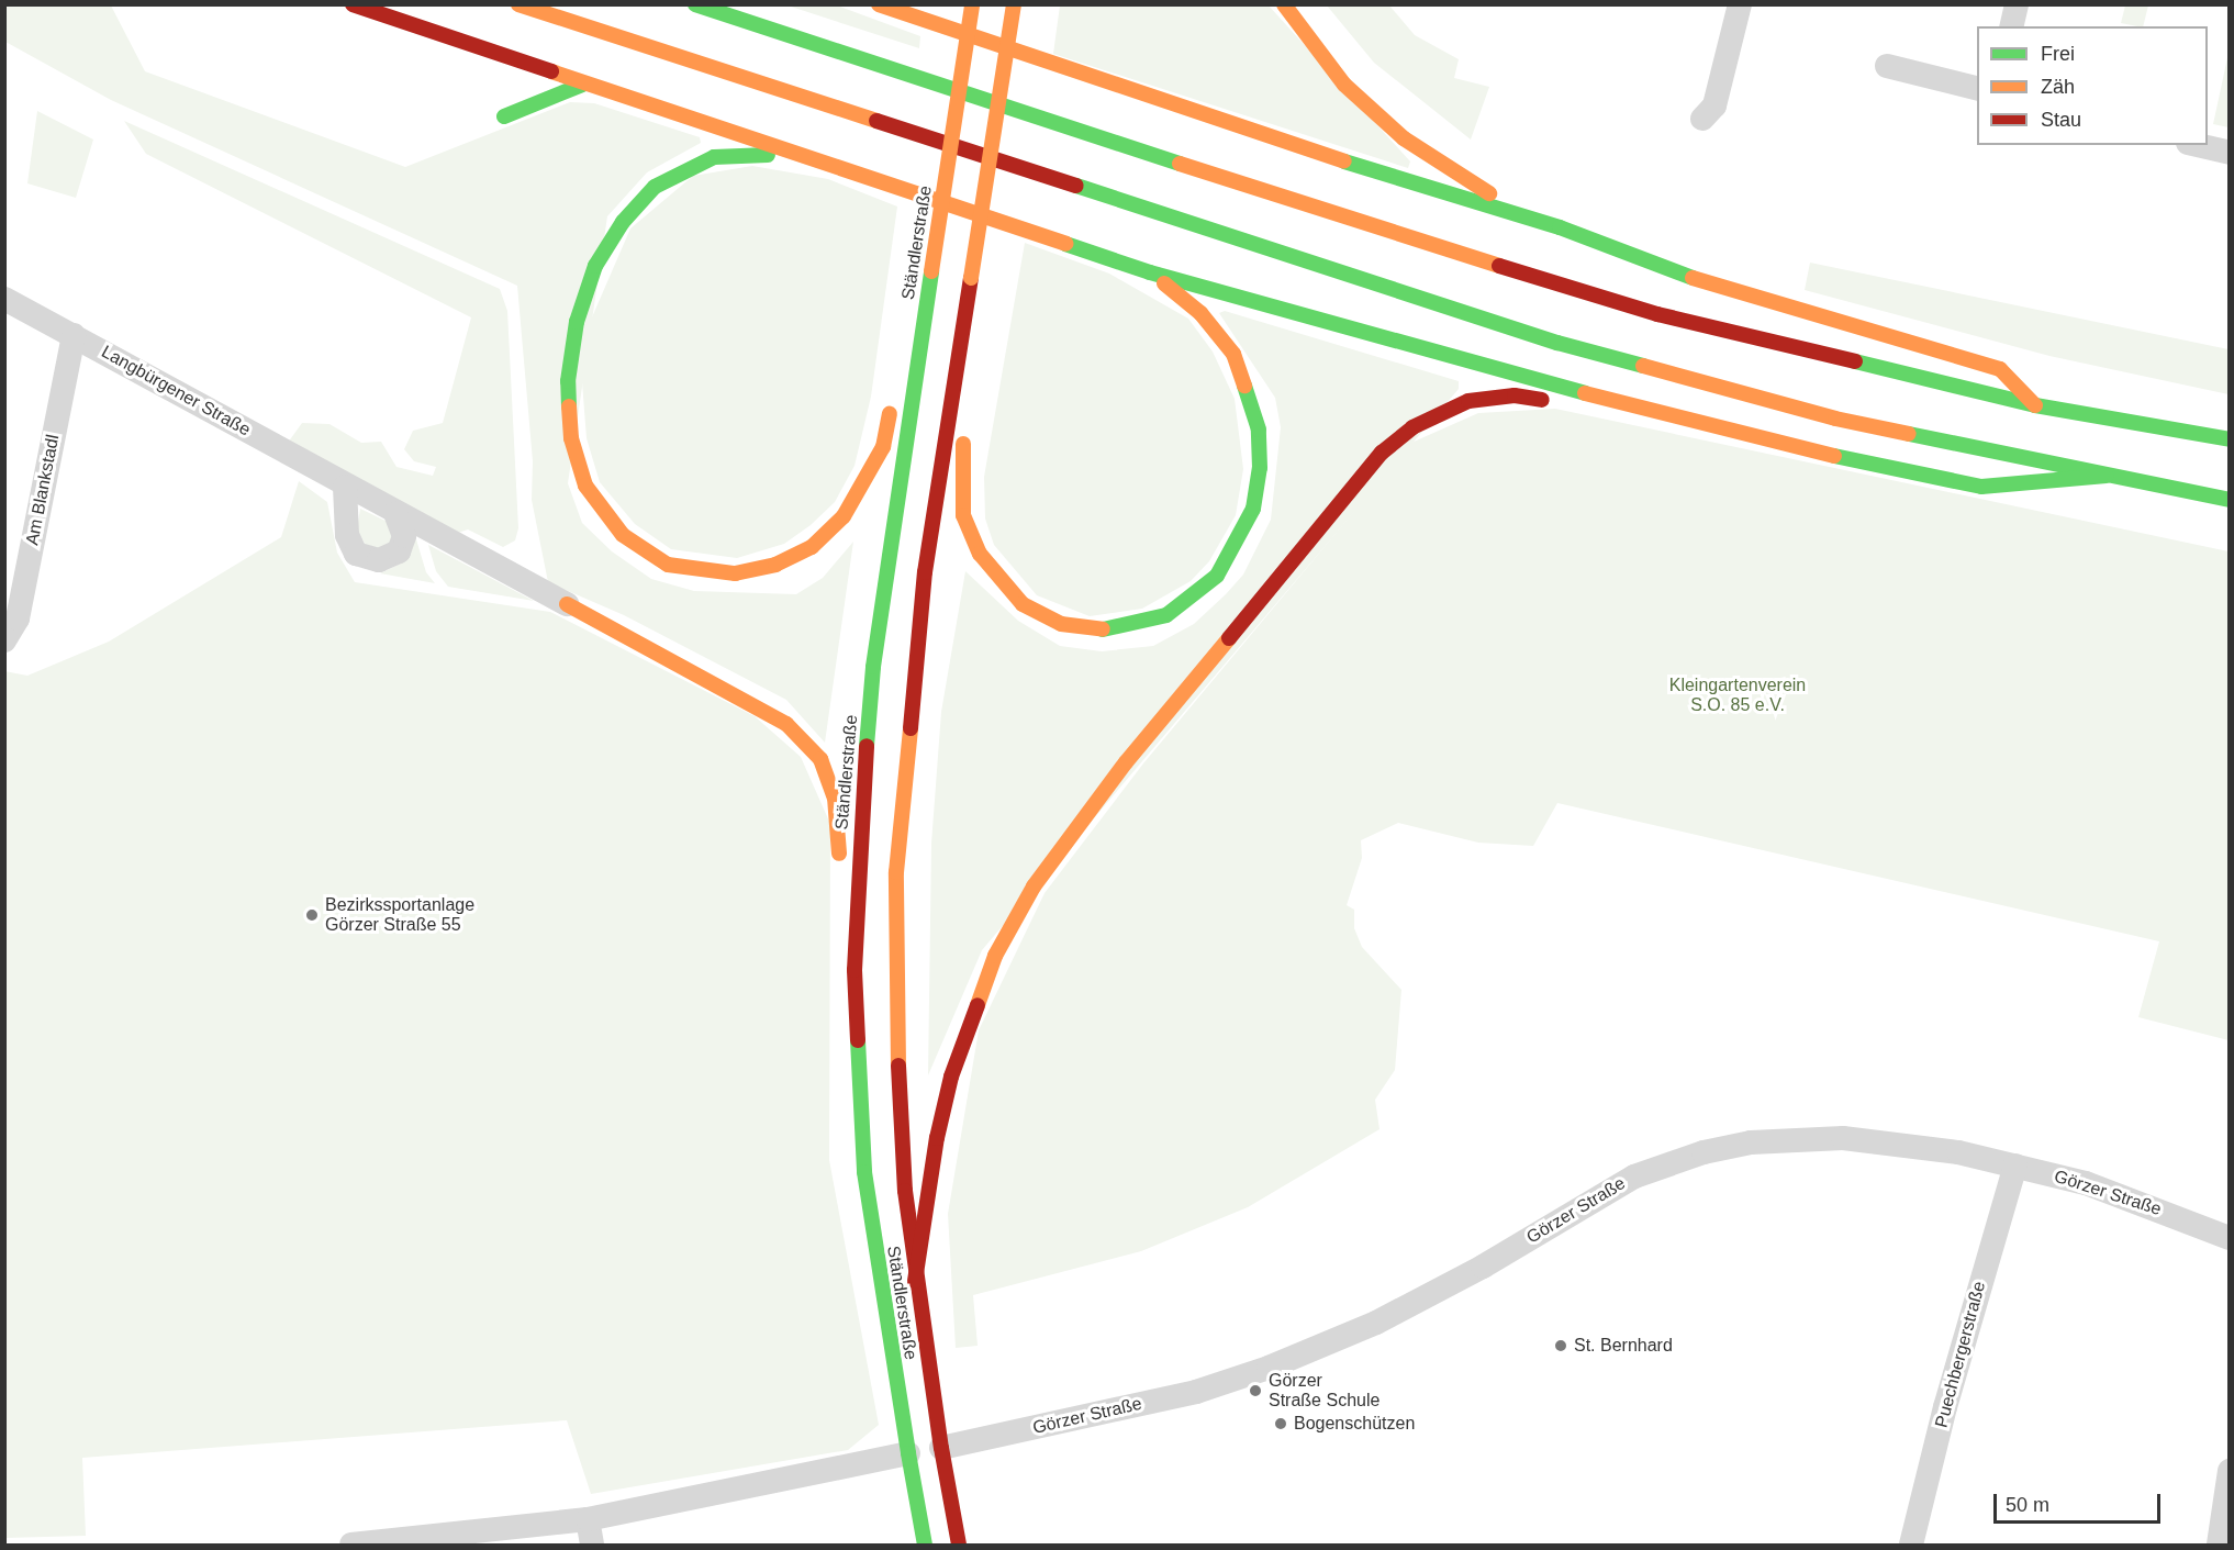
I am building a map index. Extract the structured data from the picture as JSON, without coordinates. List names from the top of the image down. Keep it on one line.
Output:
{"streets":{"main road":["Ständlerstraße"],"street":["Langbürgener Straße","Am Blankstadl","Görzer Straße","Puechbergerstraße"]},"crossings":[["Ständlerstraße","Görzer Straße"],["Langbürgener Straße","Am Blankstadl"],["Görzer Straße","Puechbergerstraße"]],"parks":["Kleingartenverein S.O. 85 e.V."],"places":["Bezirkssportanlage Görzer Straße 55","St. Bernhard","Görzer Straße Schule","Bogenschützen"],"legend":["Frei","Zäh","Stau"],"scale_bar":"50 m"}
